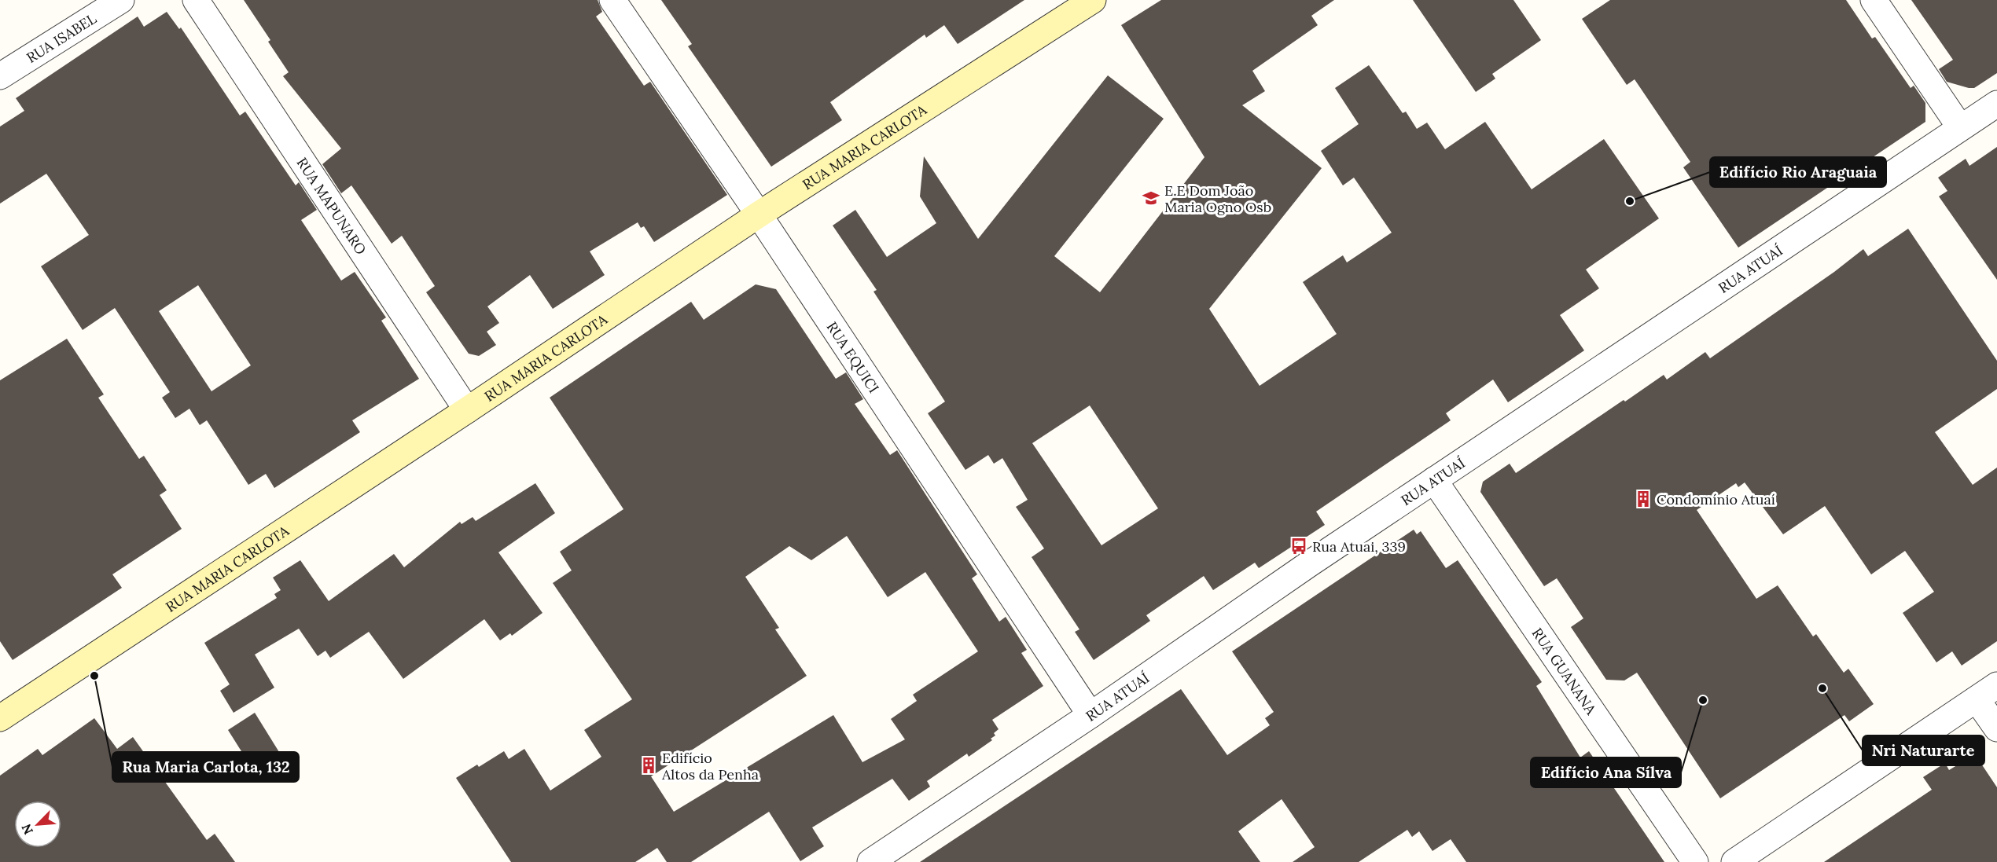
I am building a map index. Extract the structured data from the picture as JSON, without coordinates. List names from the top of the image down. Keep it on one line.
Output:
{"streets":{"street":["RUA ISABEL","RUA MARIA CARLOTA","RUA MAPUNARO","RUA ATUAÍ","RUA EQUICI","RUA GUANANA"]},"crossings":[["RUA MARIA CARLOTA","RUA MAPUNARO"],["RUA MARIA CARLOTA","RUA EQUICI"],["RUA ATUAÍ","RUA EQUICI"],["RUA ATUAÍ","RUA GUANANA"]],"places":{"school or university":["E.E Dom João Maria Ogno Osb"],"other":["Edifício Rio Araguaia","Rua Maria Carlota, 132","Nri Naturarte","Edifício Ana Sílva"],"building":["Condomínio Atuaí","Edifício Altos da Penha"],"bus stop":["Rua Atuai, 339"]},"north":"bottom left"}
